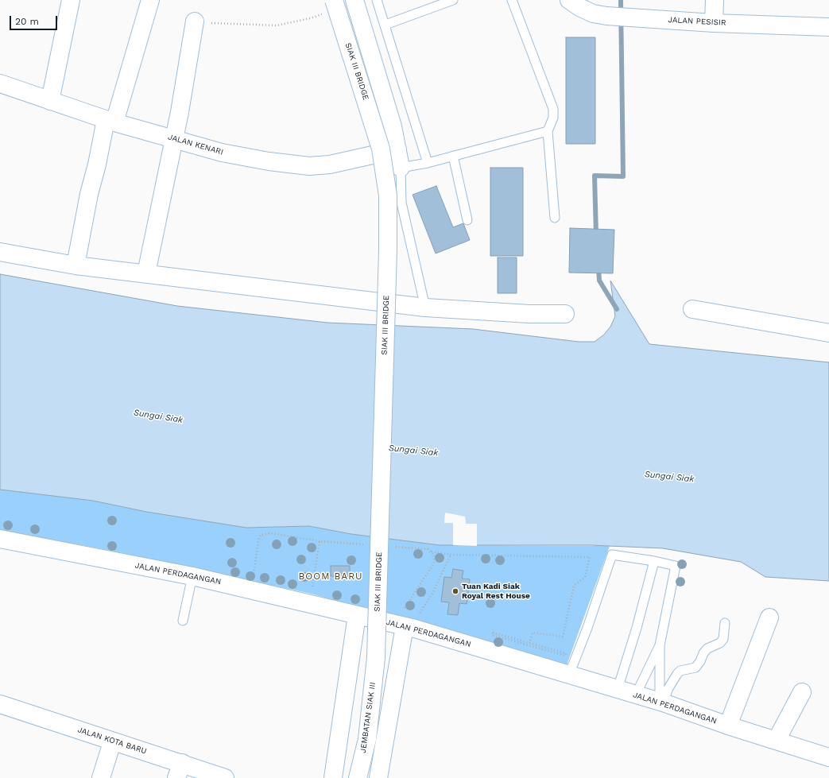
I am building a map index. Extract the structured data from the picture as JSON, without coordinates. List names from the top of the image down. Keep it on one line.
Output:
{"streets":{"street":["JALAN PESISIR","SIAK III BRIDGE","JALAN KENARI","JALAN PERDAGANGAN","JALAN KOTA BARU"]},"districts":["BOOM BARU"],"water":["Sungai Siak"],"places":["Tuan Kadi Siak Royal Rest House"],"scale_bar":"20 m"}
